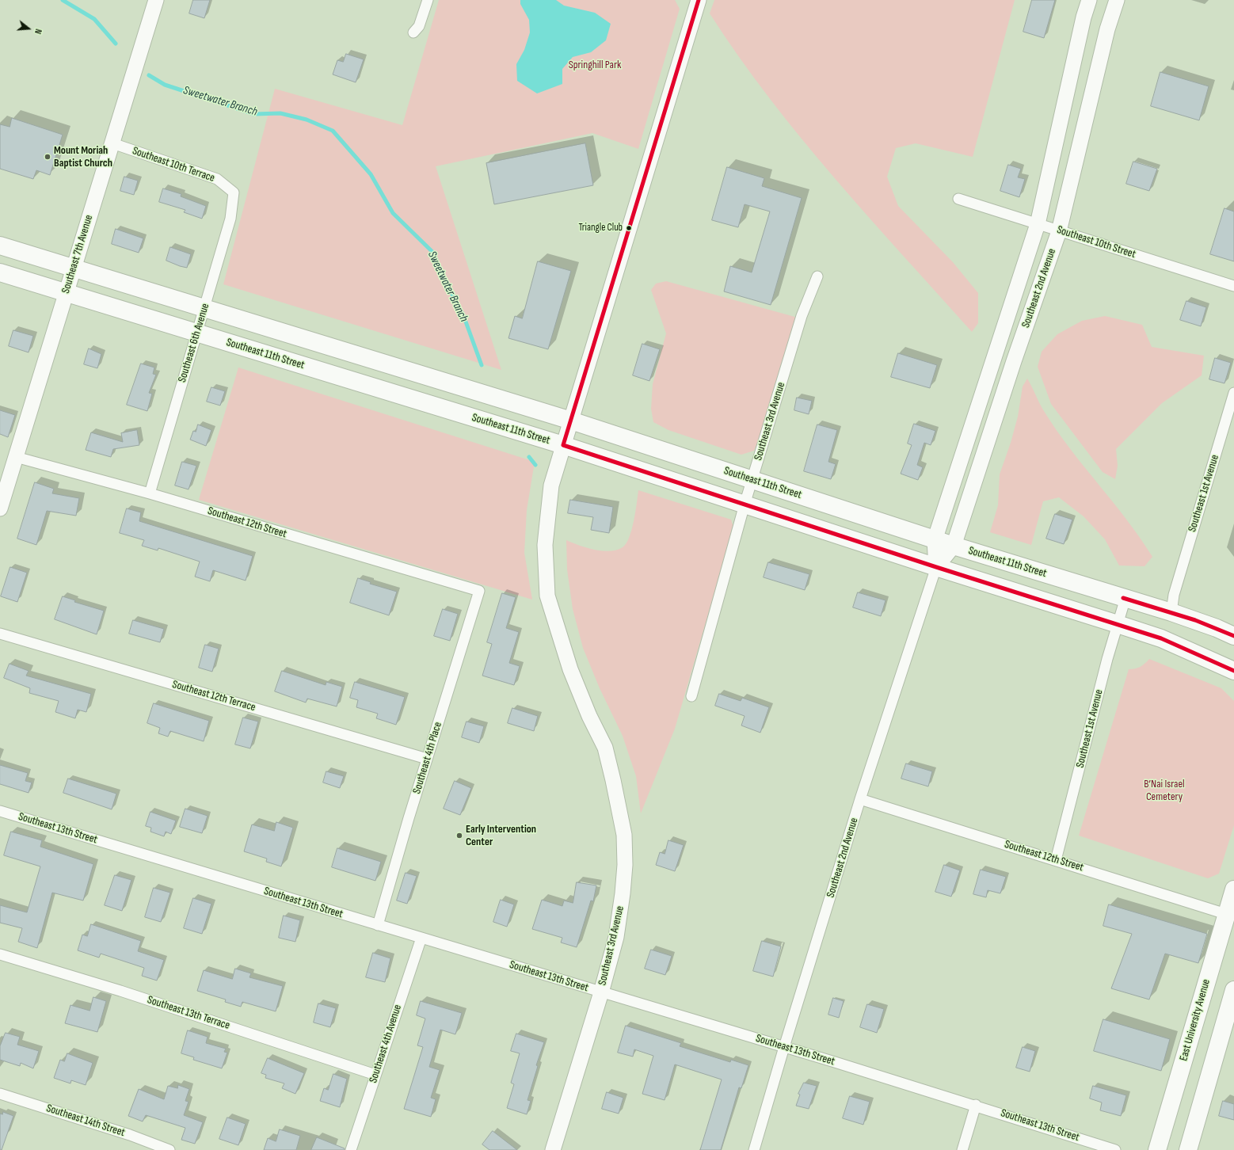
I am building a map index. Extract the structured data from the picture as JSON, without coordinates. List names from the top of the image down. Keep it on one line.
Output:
{"streets":{"highway":["Southeast 11th Street","East University Avenue"],"street":["Southeast 10th Terrace","Southeast 10th Street","Southeast 7th Avenue","Southeast 2nd Avenue","Southeast 6th Avenue","Southeast 3rd Avenue","Southeast 1st Avenue","Southeast 12th Street","Southeast 12th Terrace","Southeast 4th Place","Southeast 13th Street","Southeast 13th Terrace","Southeast 4th Avenue","Southeast 14th Street"]},"crossings":[["Southeast 10th Terrace","Southeast 7th Avenue"],["Southeast 10th Terrace","Southeast 6th Avenue"],["Southeast 10th Street","Southeast 2nd Avenue"],["Southeast 7th Avenue","Southeast 11th Street"],["Southeast 7th Avenue","Southeast 12th Street"],["Southeast 2nd Avenue","Southeast 11th Street"],["Southeast 2nd Avenue","Southeast 12th Street"],["Southeast 2nd Avenue","Southeast 13th Street"],["Southeast 6th Avenue","Southeast 11th Street"],["Southeast 6th Avenue","Southeast 12th Street"],["Southeast 11th Street","Southeast 3rd Avenue"],["Southeast 11th Street","Southeast 1st Avenue"],["Southeast 3rd Avenue","Southeast 13th Street"],["Southeast 1st Avenue","Southeast 12th Street"],["Southeast 12th Street","Southeast 4th Place"],["Southeast 12th Street","East University Avenue"],["Southeast 12th Terrace","Southeast 4th Place"],["Southeast 4th Place","Southeast 13th Street"],["Southeast 13th Street","Southeast 4th Avenue"],["Southeast 13th Terrace","Southeast 4th Avenue"]],"water":["Sweetwater Branch"],"parks":["Springhill Park","B’Nai Israel Cemetery"],"places":["Mount Moriah Baptist Church","Triangle Club","Early Intervention Center"],"north":"right"}
